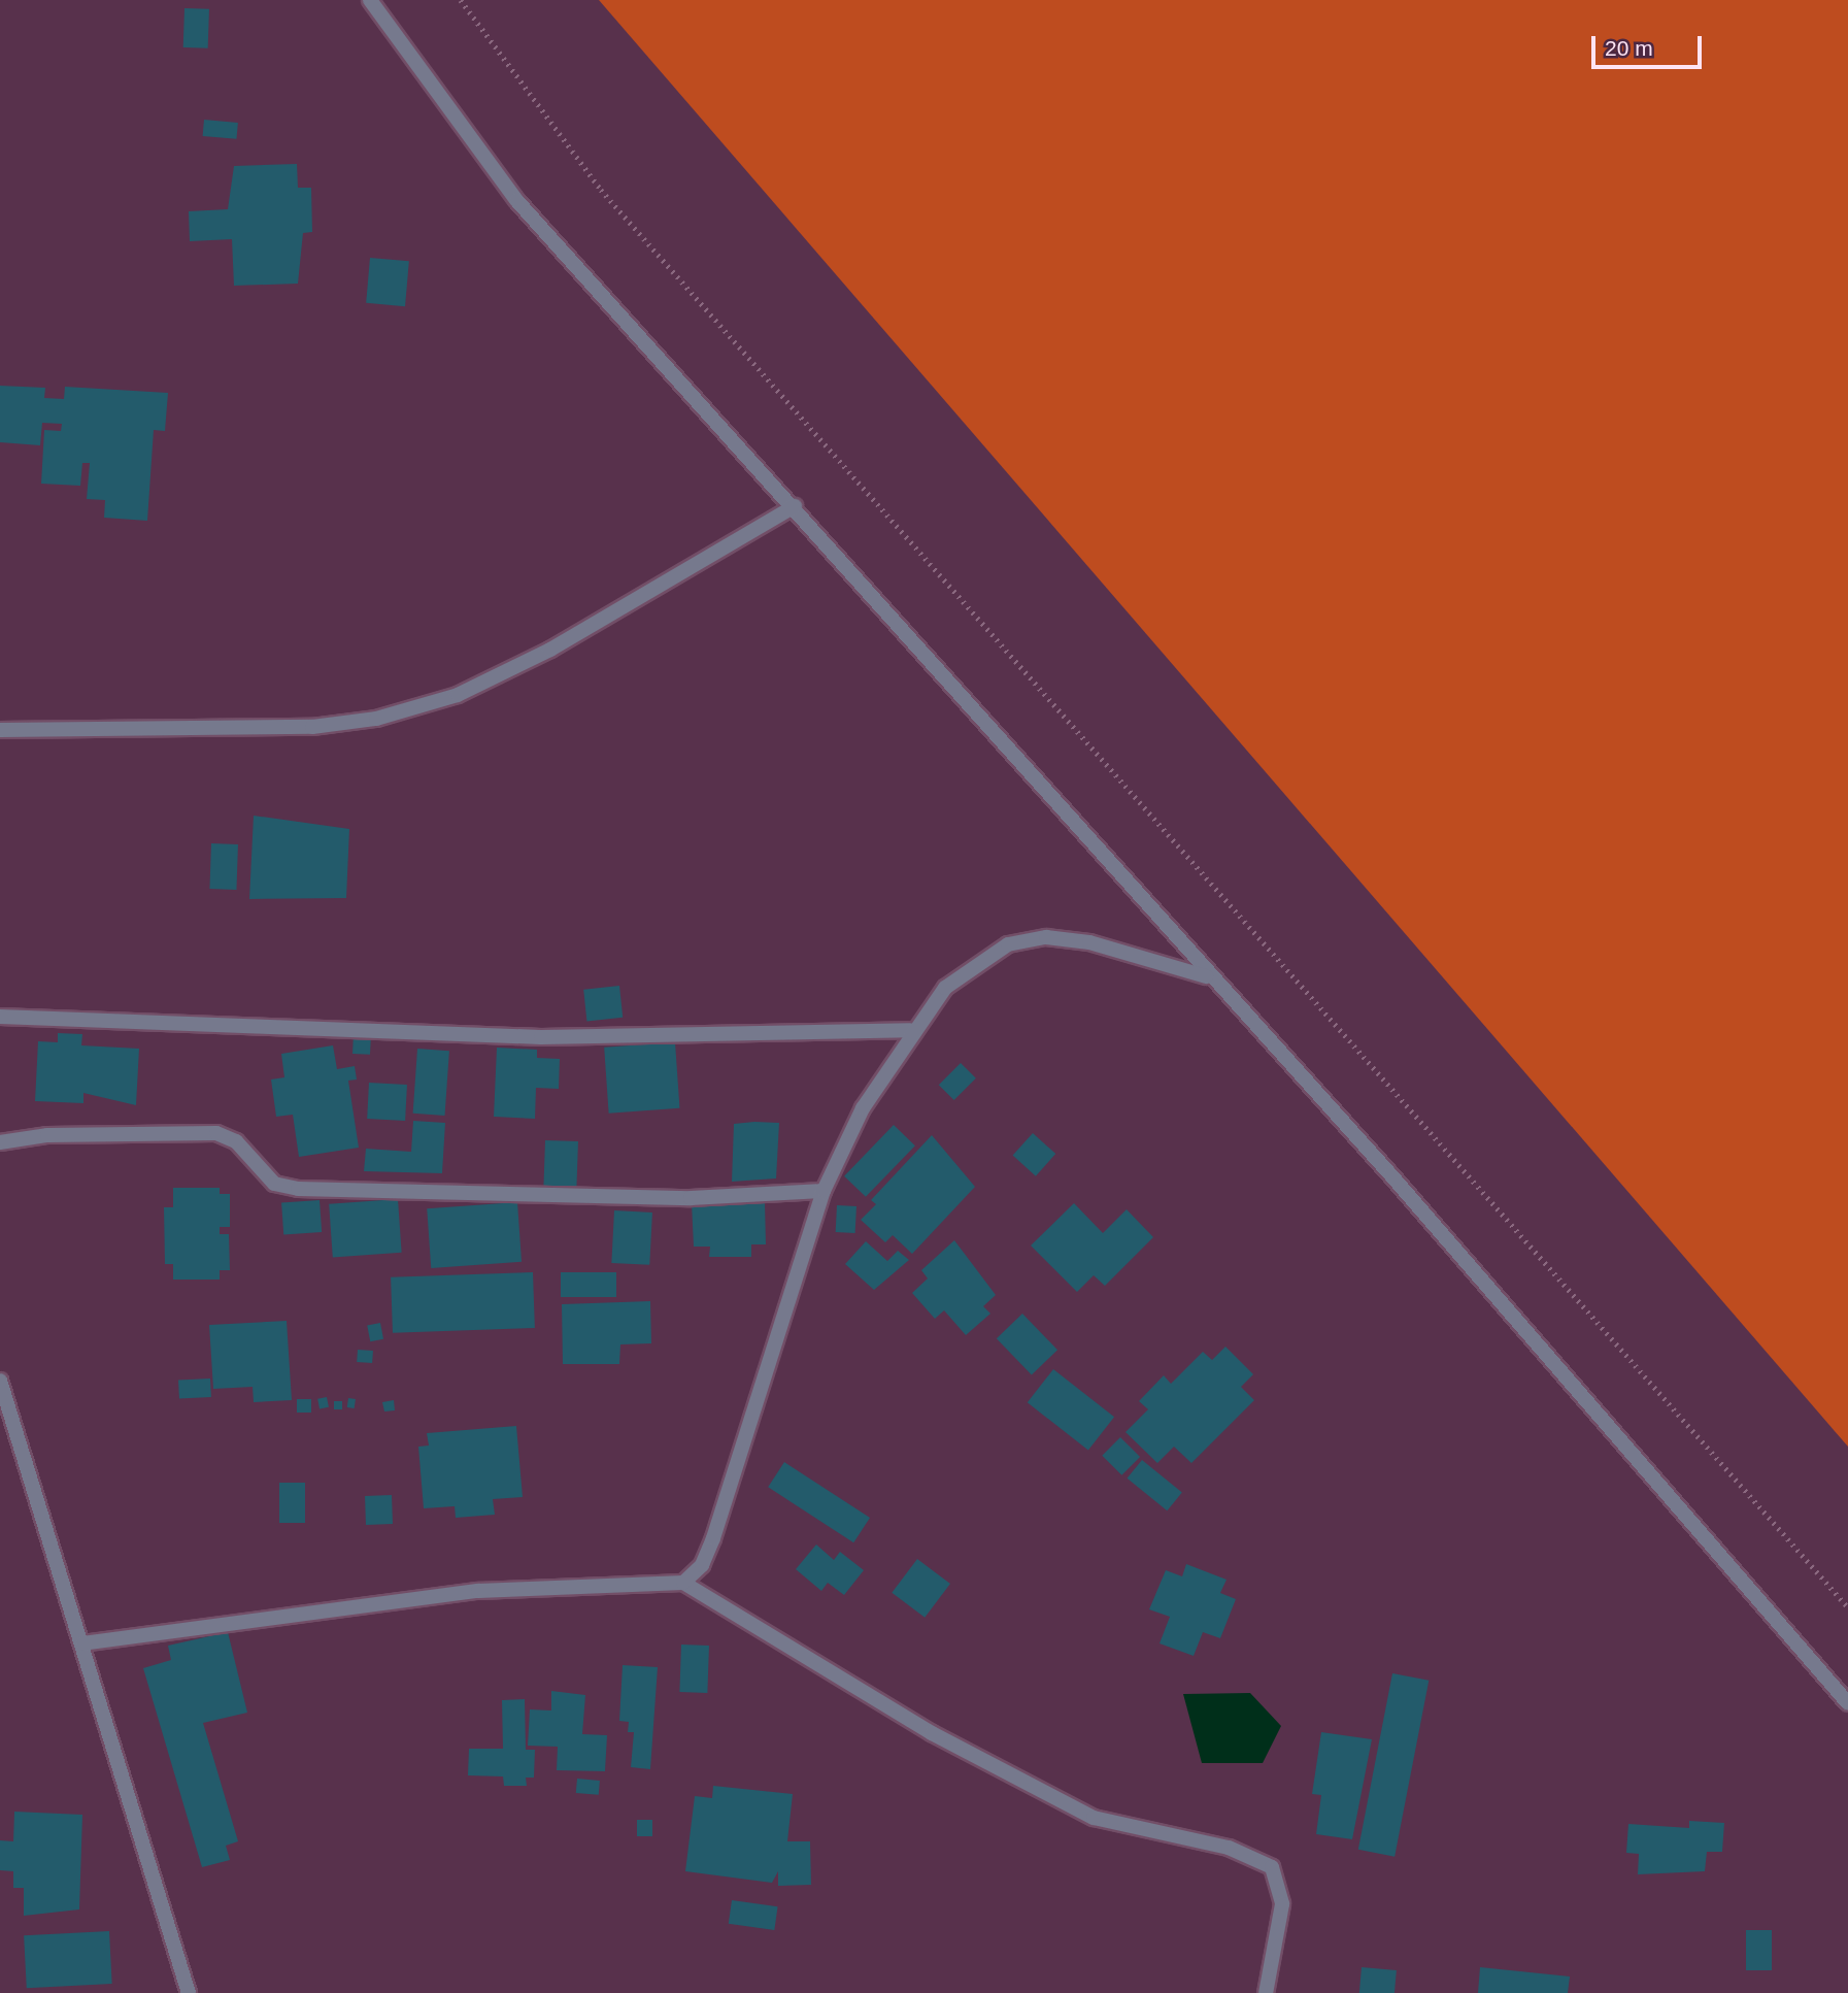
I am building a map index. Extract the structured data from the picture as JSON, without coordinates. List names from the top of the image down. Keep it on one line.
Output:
{"scale_bar":"20 m"}
